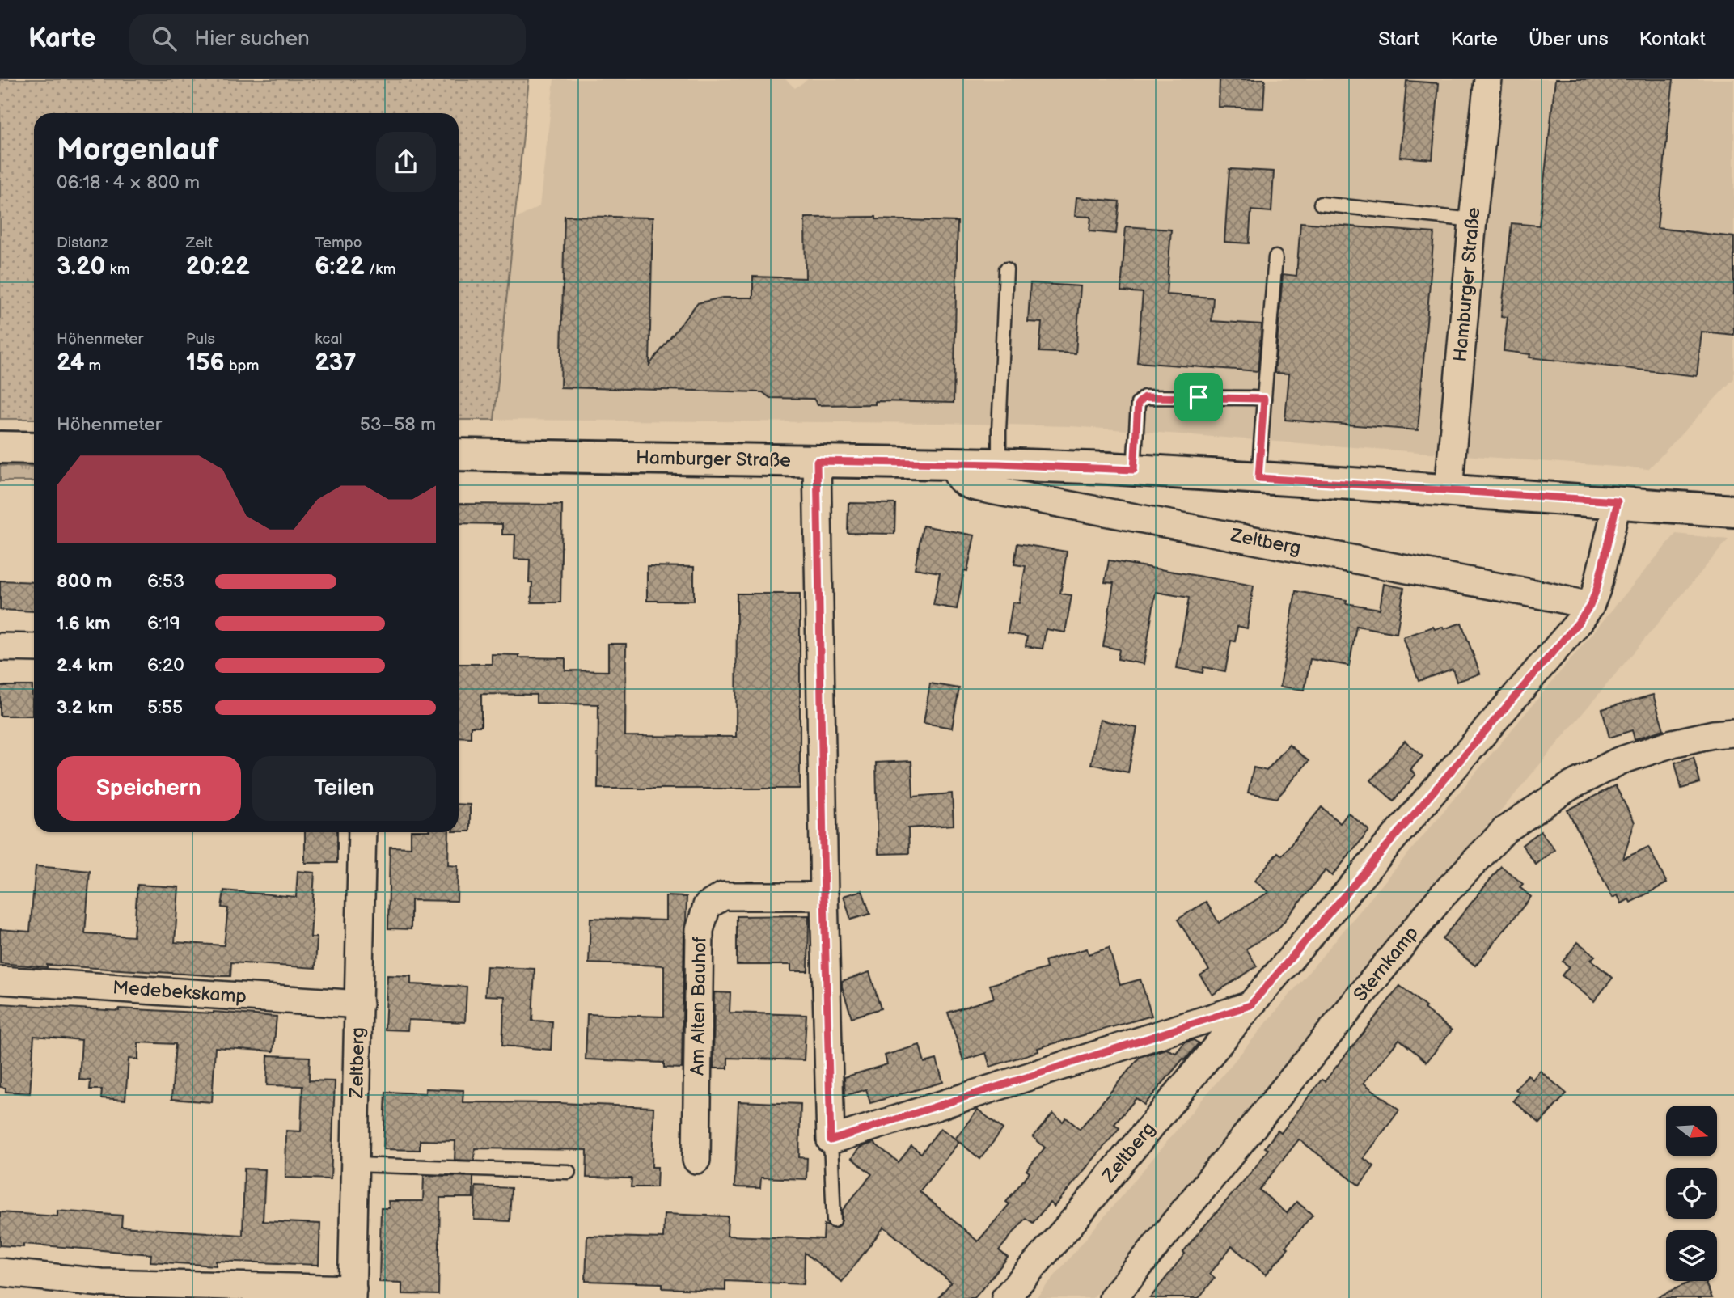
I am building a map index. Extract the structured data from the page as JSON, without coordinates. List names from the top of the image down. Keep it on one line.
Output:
{"streets":{"main road":["Hamburger Straße"],"street":["Zeltberg","Sternkamp","Medebekskamp","Am Alten Bauhof"]},"crossings":[["Hamburger Straße","Zeltberg"],["Zeltberg","Medebekskamp"]],"north":"right","page":{"header":"Karte","search":"Hier suchen","nav":["Start","Karte","Über uns","Kontakt"],"heading":["Morgenlauf","06:18 · 4 × 800 m"],"stats":[["Distanz","3.20 km"],["Zeit","20:22"],["Tempo","6:22 /km"],["Höhenmeter","24 m"],["Puls","156 bpm"],["kcal","237"]],"chart":["Höhenmeter","53–58 m"],"list":[{"name":"800 m","note":"6:53"},{"name":"1.6 km","note":"6:19"},{"name":"2.4 km","note":"6:20"},{"name":"3.2 km","note":"5:55"}],"buttons":["Speichern","Teilen"]}}
